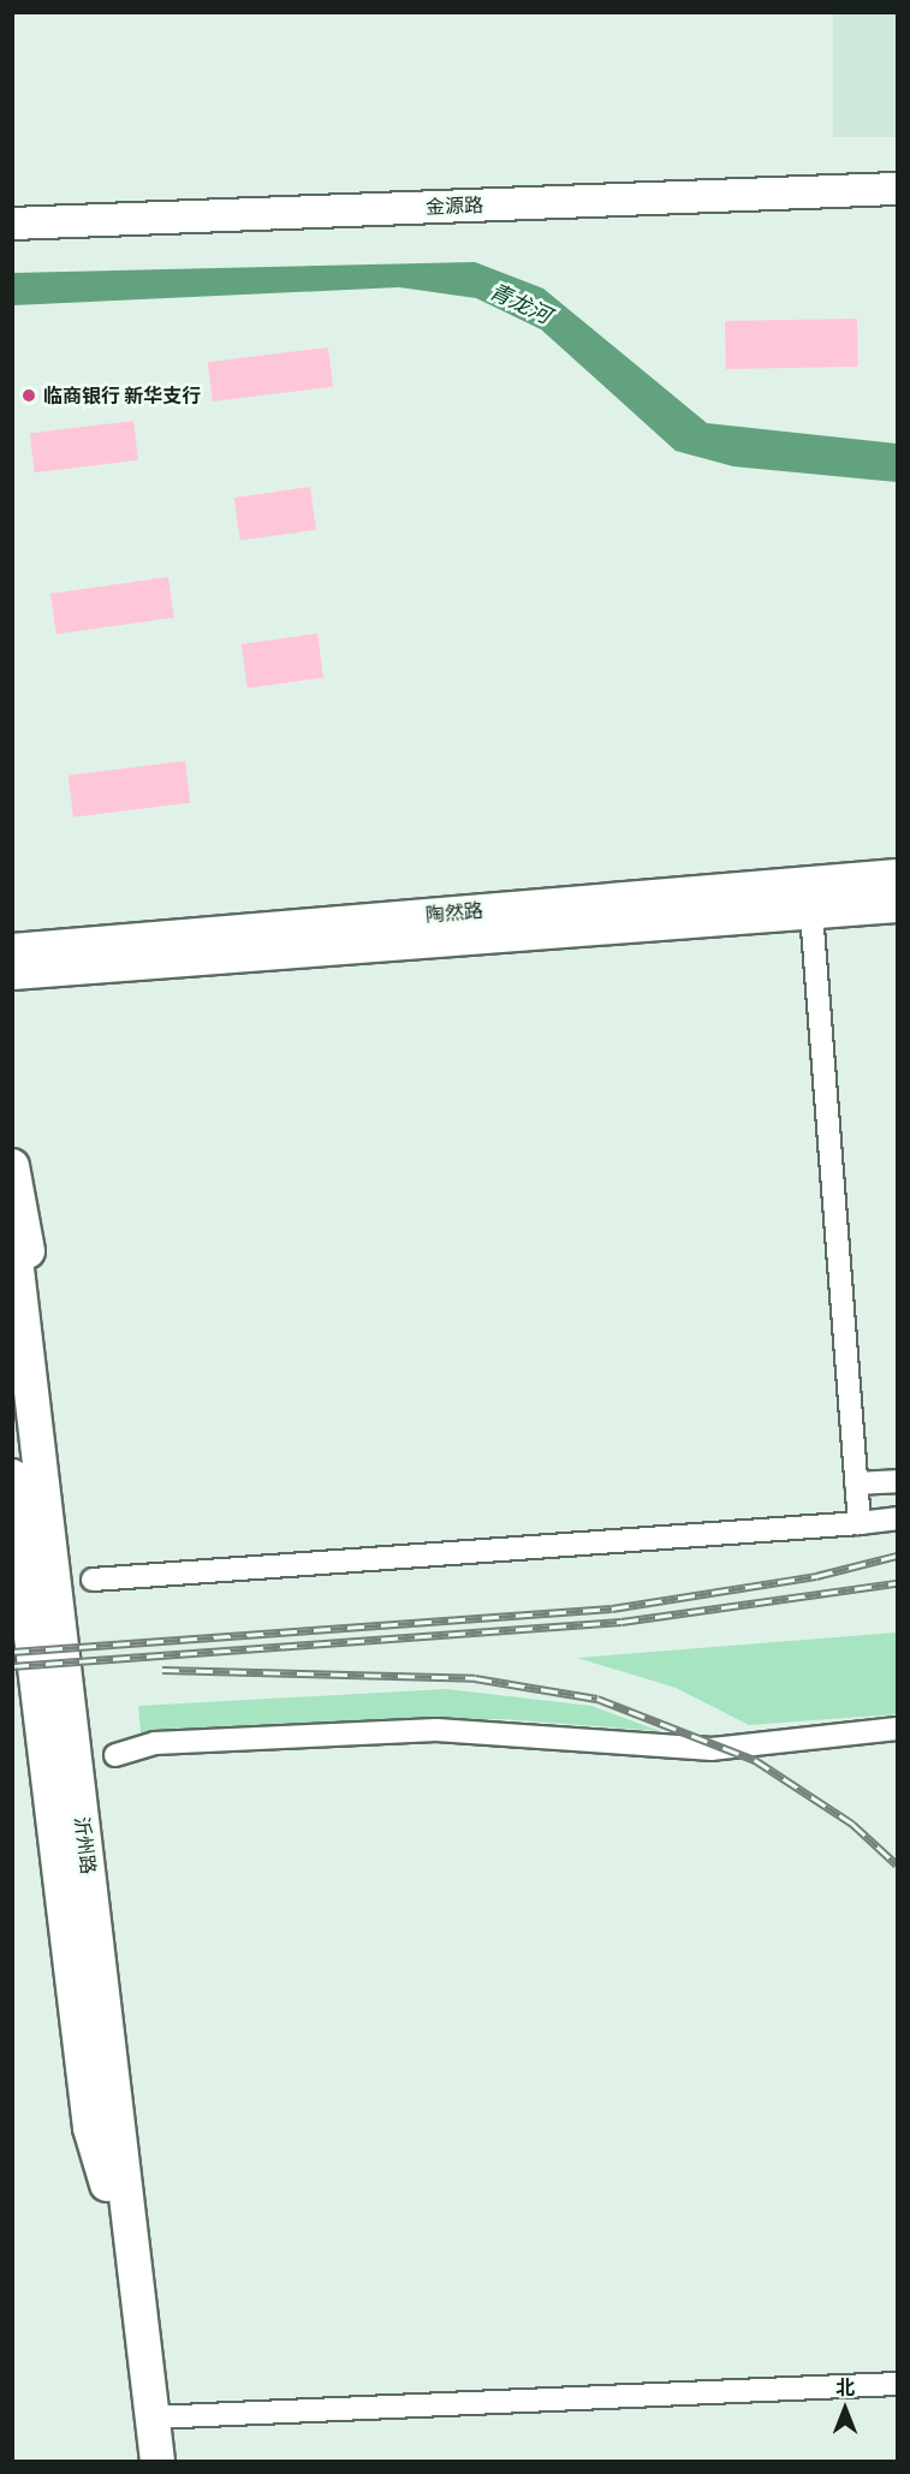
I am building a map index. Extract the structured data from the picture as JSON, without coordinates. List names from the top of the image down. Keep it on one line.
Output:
{"streets":{"main road":["陶然路","沂州路"],"street":["金源路"]},"water":["青龙河"],"places":["临商银行 新华支行"],"north":"top"}
